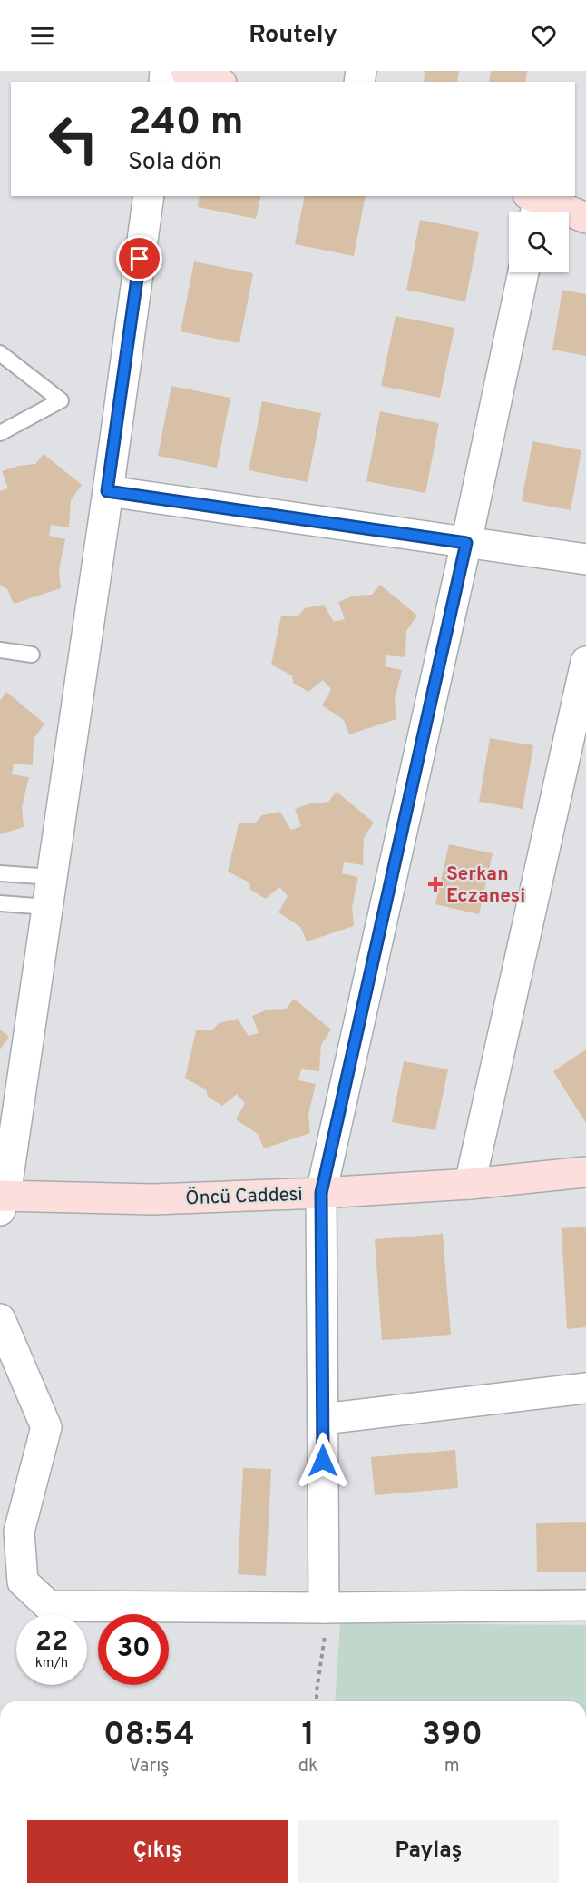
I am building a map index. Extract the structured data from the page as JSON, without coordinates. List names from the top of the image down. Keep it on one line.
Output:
{"streets":{"street":["Öncü Caddesi"]},"places":{"health":["Serkan Eczanesi"]},"page":{"header":"Routely","turn":["240 m","Sola dön"],"speed":"22 km/h","limit":"30","eta":["08:54","Varış","1","dk","390","m"],"buttons":["Çıkış","Paylaş"]}}
